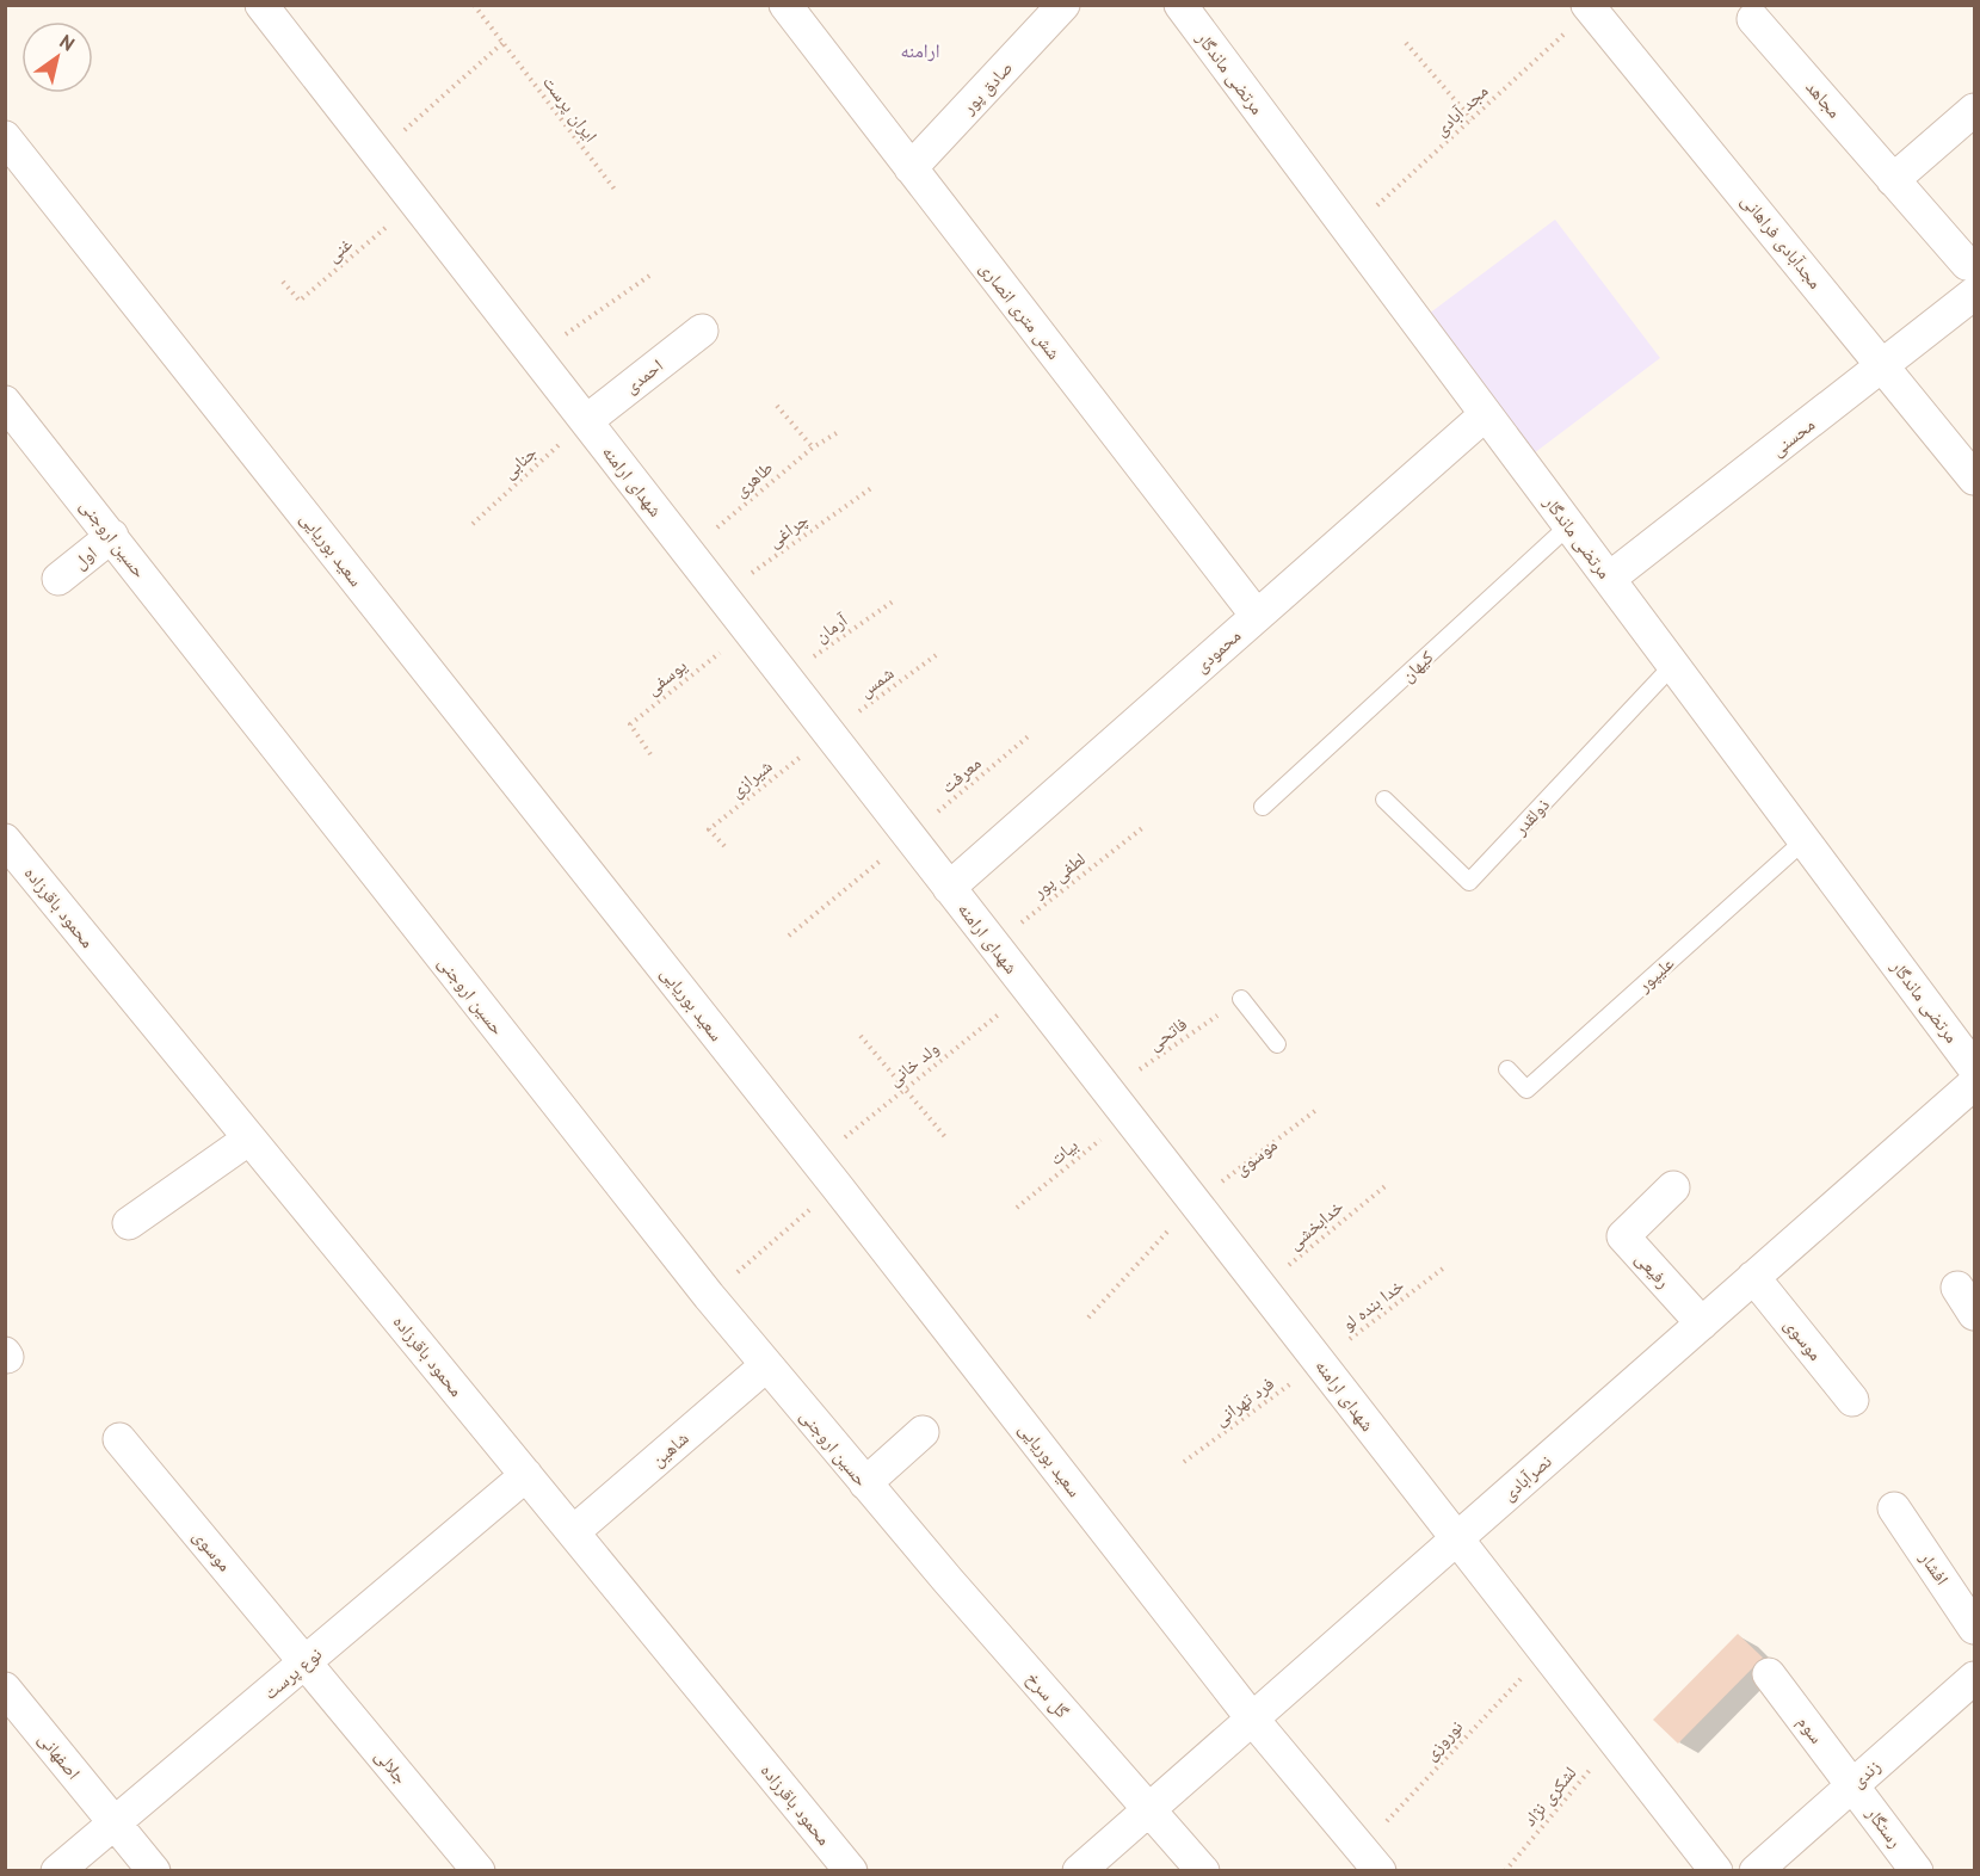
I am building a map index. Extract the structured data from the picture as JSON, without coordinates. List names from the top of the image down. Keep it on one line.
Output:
{"streets":{"street":["مرتضی ماندگار","صادق پور","مجاهد","مجدآبادی فراهانی","شش متری انصاری","احمدی","محسنی","شهدای ارامنه","حسین اروجنی","سعید بوریایی","اول","محمودی","محمود باقرزاده","موسوی","رفیعی","شاهین","نصرآبادی","افشار","نوع پرست","گل سرخ","سوم","اصفهانی","جلالی","زندی","رستگار"],"lane":["کیهان","ذولقدر","علیپور"],"path":["ایران پرست","مجد آبادی","غنی","جنابی","طاهری","چراغی","آرمان","یوسفی","شمس","معرفت","شیرازی","لطفی پور","فاتحی","ولد خانی","بیات","خدابخشی","خدا بنده لو","فرد تهرانی","نوروزی","لشکری نژاد"]},"crossings":[["مرتضی ماندگار","مجد آبادی"],["مرتضی ماندگار","محسنی"],["مرتضی ماندگار","محمودی"],["مرتضی ماندگار","کیهان"],["مرتضی ماندگار","ذولقدر"],["مرتضی ماندگار","علیپور"],["صادق پور","شش متری انصاری"],["مجاهد","محسنی"],["مجد آبادی","مجدآبادی فراهانی"],["مجدآبادی فراهانی","محسنی"],["غنی","شهدای ارامنه"],["شش متری انصاری","محمودی"],["احمدی","جنابی"],["احمدی","شهدای ارامنه"],["جنابی","شهدای ارامنه"],["طاهری","شهدای ارامنه"],["شهدای ارامنه","چراغی"],["شهدای ارامنه","آرمان"],["شهدای ارامنه","محمودی"],["شهدای ارامنه","یوسفی"],["شهدای ارامنه","شمس"],["شهدای ارامنه","معرفت"],["شهدای ارامنه","شیرازی"],["شهدای ارامنه","لطفی پور"],["شهدای ارامنه","فاتحی"],["شهدای ارامنه","ولد خانی"],["شهدای ارامنه","بیات"],["شهدای ارامنه","موسوی"],["شهدای ارامنه","خدابخشی"],["شهدای ارامنه","خدا بنده لو"],["شهدای ارامنه","فرد تهرانی"],["شهدای ارامنه","نصرآبادی"],["شهدای ارامنه","نوروزی"],["شهدای ارامنه","لشکری نژاد"],["حسین اروجنی","اول"],["حسین اروجنی","شاهین"],["حسین اروجنی","گل سرخ"],["سعید بوریایی","ولد خانی"],["سعید بوریایی","نصرآبادی"],["سعید بوریایی","نوروزی"],["شمس","شیرازی"],["محمود باقرزاده","شاهین"],["محمود باقرزاده","نوع پرست"],["موسوی","نصرآبادی"],["موسوی","نوع پرست"],["موسوی","جلالی"],["رفیعی","نصرآبادی"],["خدا بنده لو","فرد تهرانی"],["نصرآبادی","گل سرخ"],["نوع پرست","اصفهانی"],["نوع پرست","جلالی"],["سوم","زندی"],["سوم","رستگار"],["زندی","رستگار"]],"districts":["ارامنه"],"north":"top right"}
